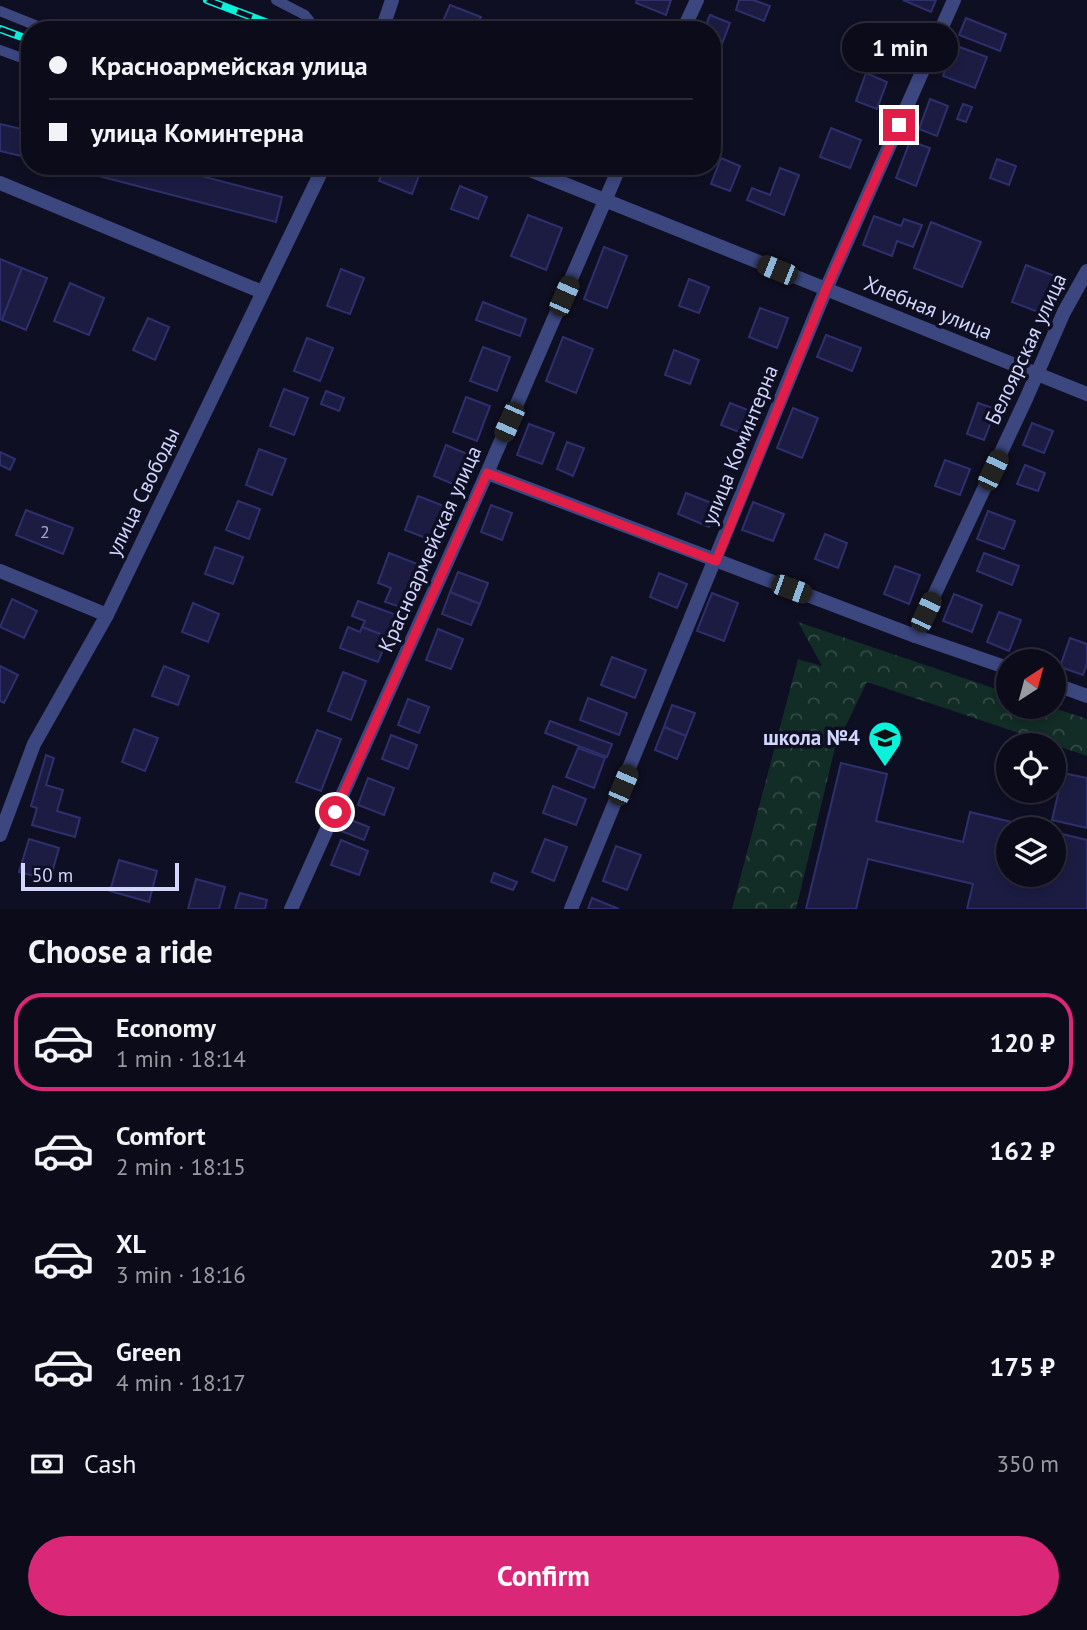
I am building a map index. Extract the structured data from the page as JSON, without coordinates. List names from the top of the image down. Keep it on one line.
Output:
{"streets":{"street":["Хлебная улица","Белоярская улица","улица Коминтерна","улица Свободы","Красноармейская улица"]},"crossings":[["Хлебная улица","Белоярская улица"],["Хлебная улица","улица Коминтерна"],["Хлебная улица","Красноармейская улица"]],"places":{"school or university":["школа №4"]},"house_numbers":["2"],"scale_bar":"50 m","north":"top right","page":{"banner":["Красноармейская улица","улица Коминтерна"],"bubble":"1 min","scale":"50 m","heading":"Choose a ride","list":[{"name":"Economy","note":"1 min · 18:14","value":"120 ₽"},{"name":"Comfort","note":"2 min · 18:15","value":"162 ₽"},{"name":"XL","note":"3 min · 18:16","value":"205 ₽"},{"name":"Green","note":"4 min · 18:17","value":"175 ₽"}],"pay":["Cash","350 m"],"buttons":"Confirm"}}
